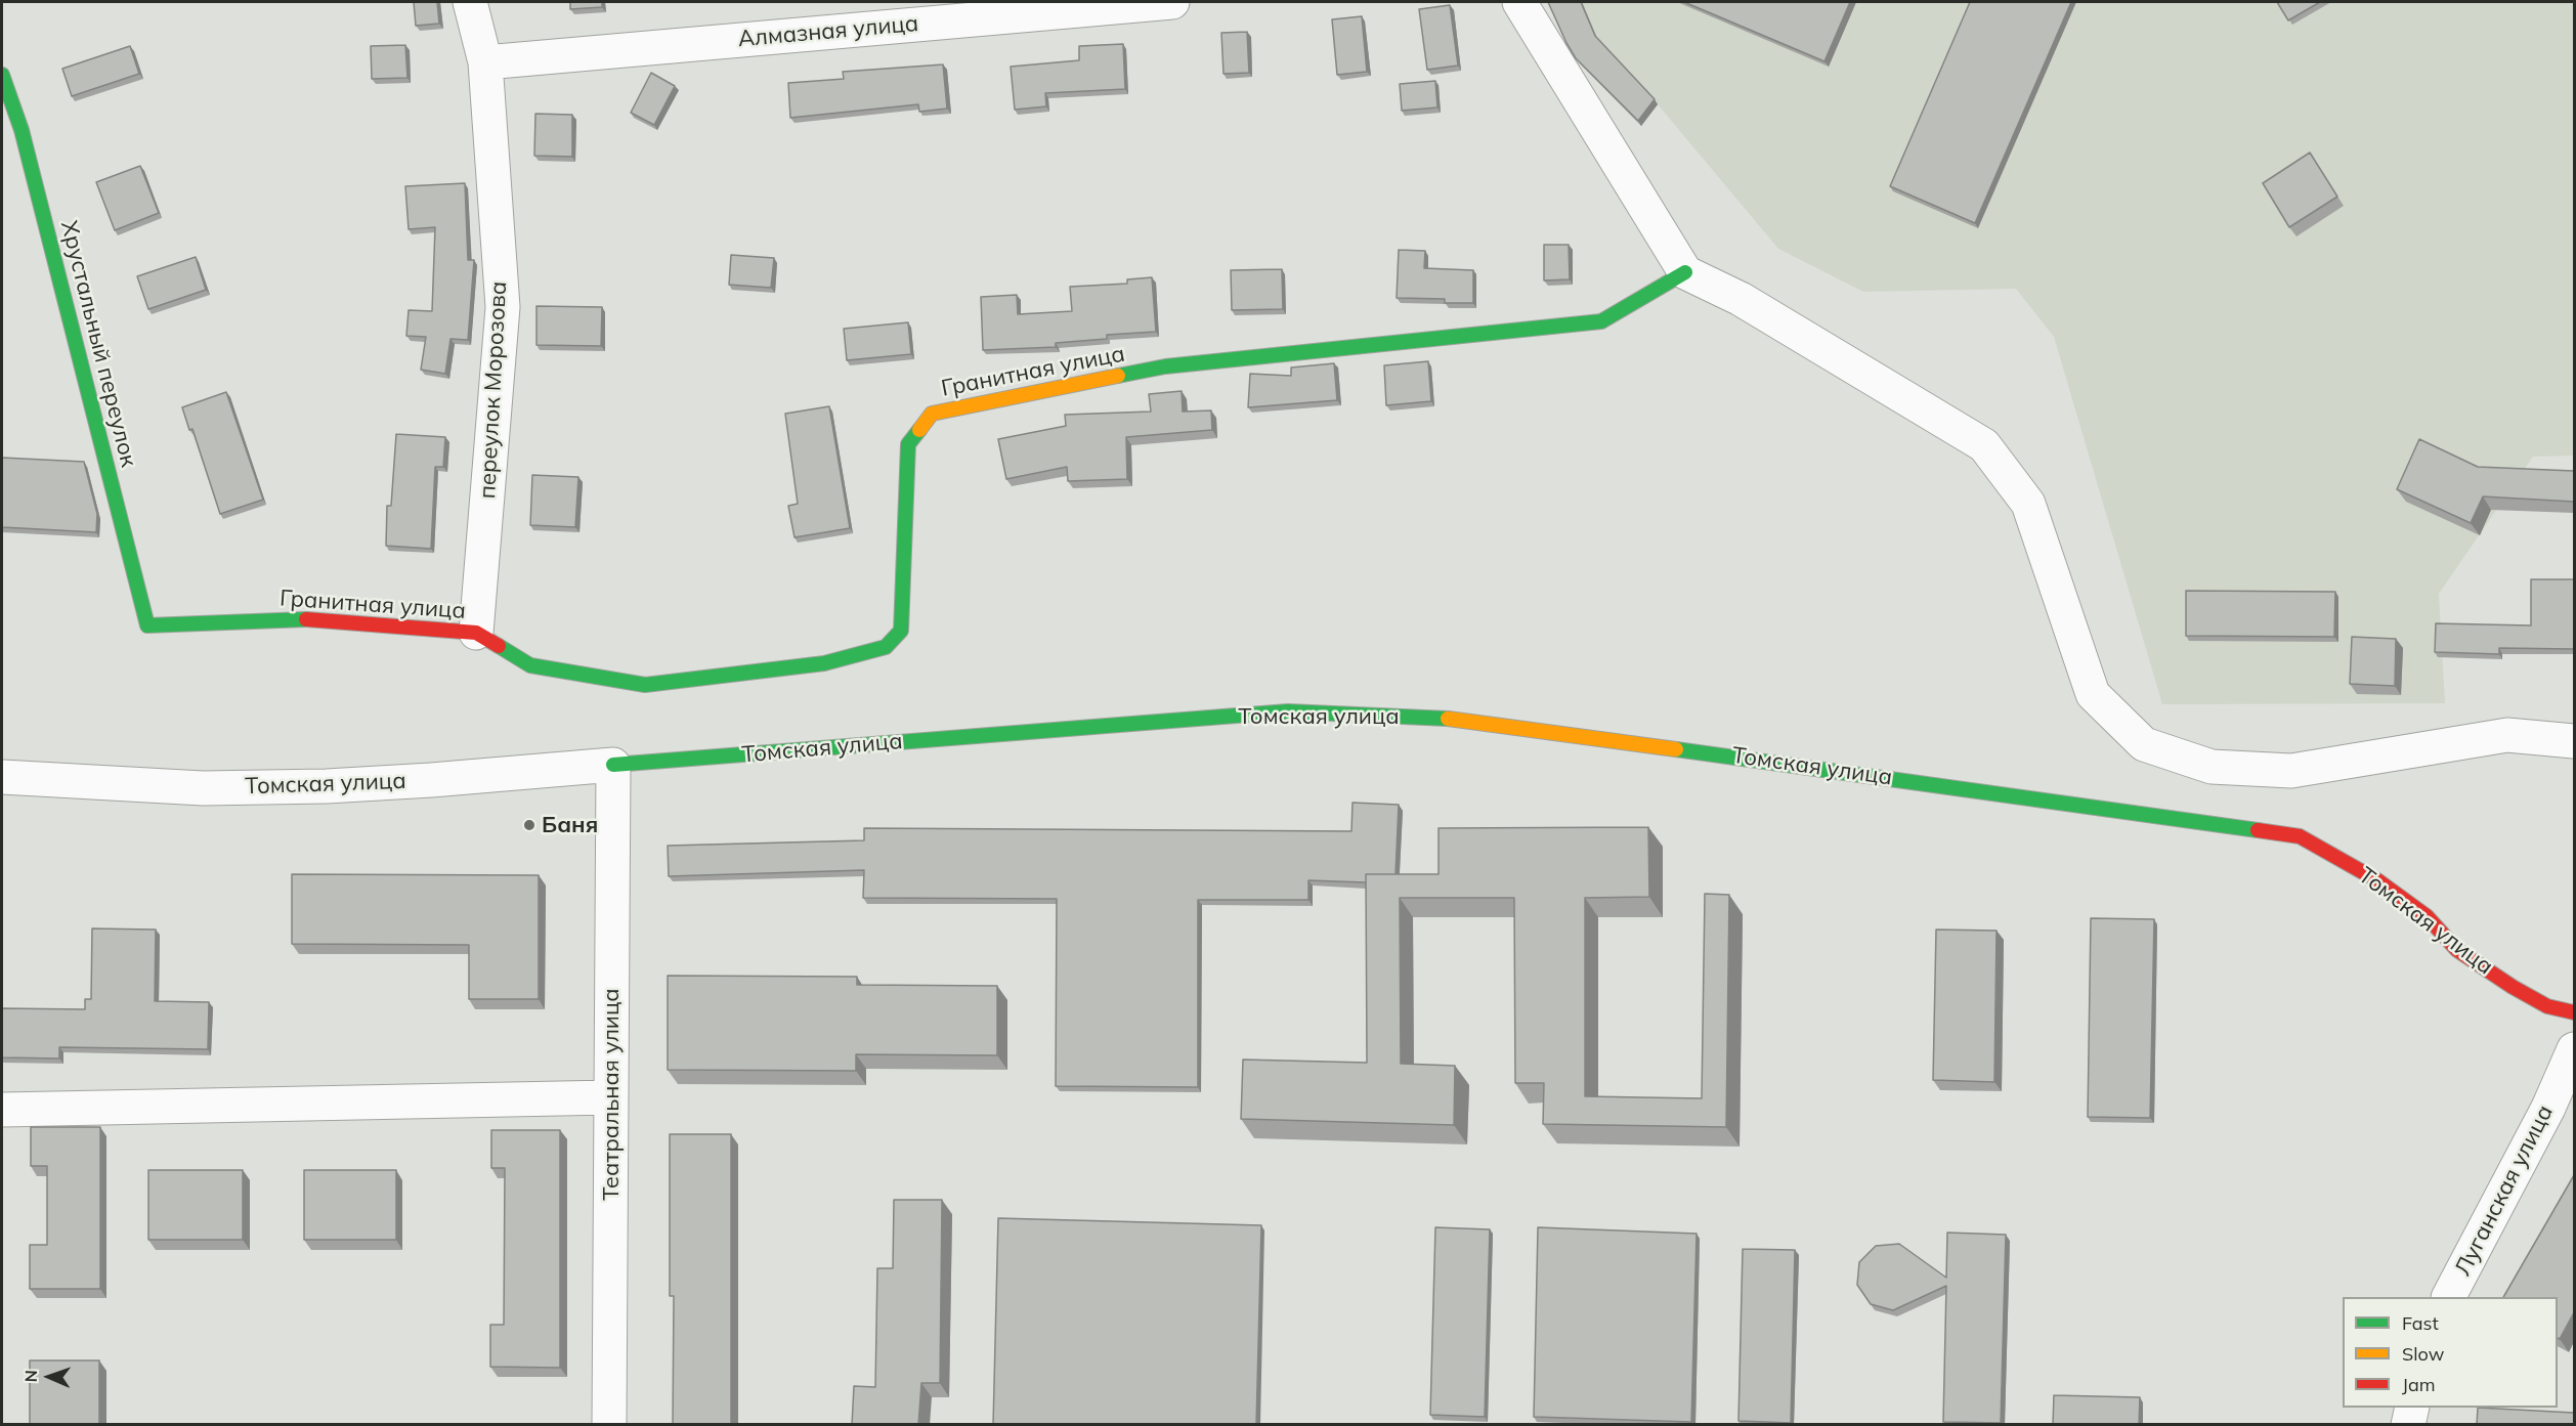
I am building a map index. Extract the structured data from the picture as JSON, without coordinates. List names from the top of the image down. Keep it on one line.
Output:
{"streets":{"street":["Алмазная улица","Хрустальный переулок","Гранитная улица","переулок Морозова","Томская улица","Театральная улица","Луганская улица"]},"crossings":[["Алмазная улица","переулок Морозова"],["Хрустальный переулок","Гранитная улица"],["Гранитная улица","переулок Морозова"],["Томская улица","Театральная улица"]],"places":["Баня"],"legend":["Fast","Slow","Jam"],"north":"left"}
